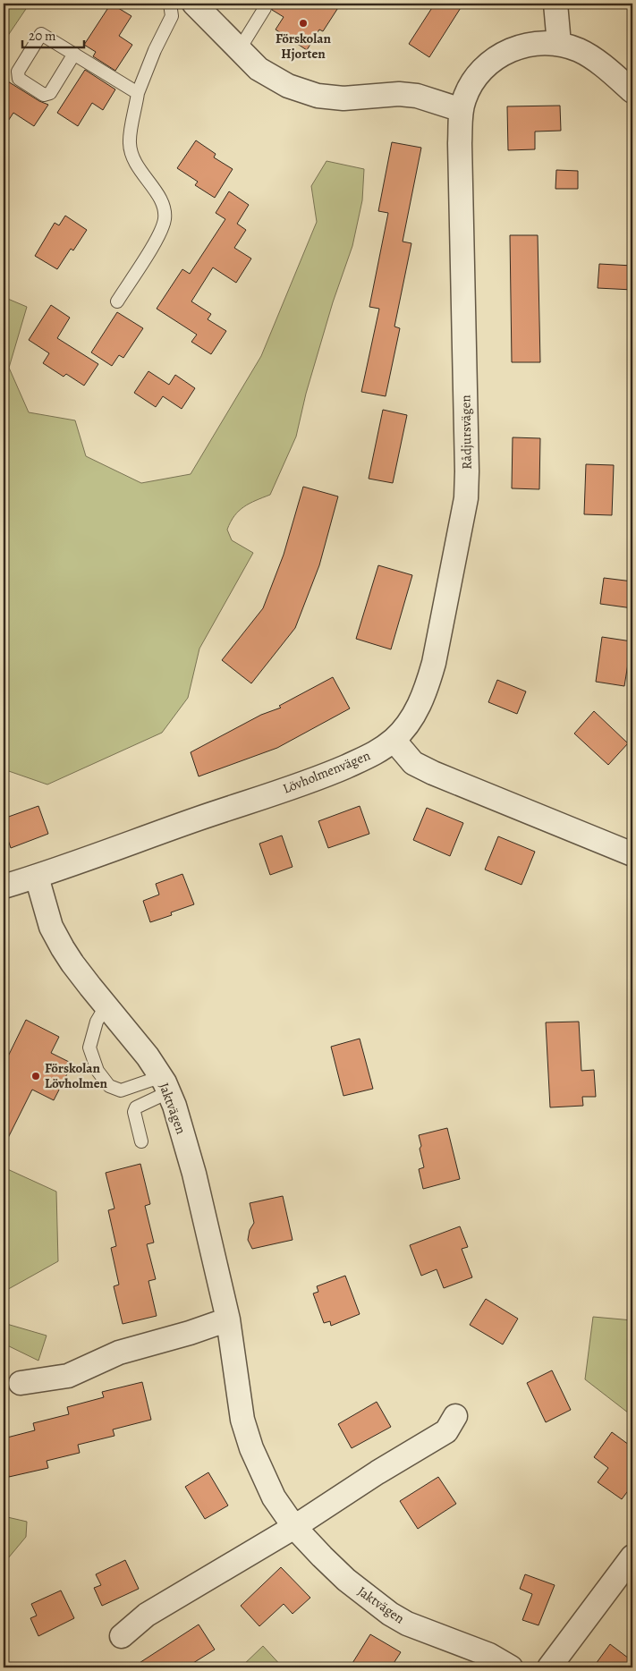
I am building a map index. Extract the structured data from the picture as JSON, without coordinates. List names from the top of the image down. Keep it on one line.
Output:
{"streets":{"street":["Rådjursvägen","Lövholmenvägen","Jaktvägen"]},"crossings":[["Rådjursvägen","Lövholmenvägen"],["Lövholmenvägen","Jaktvägen"]],"places":["Förskolan Hjorten","Förskolan Lövholmen"],"scale_bar":"20 m"}
